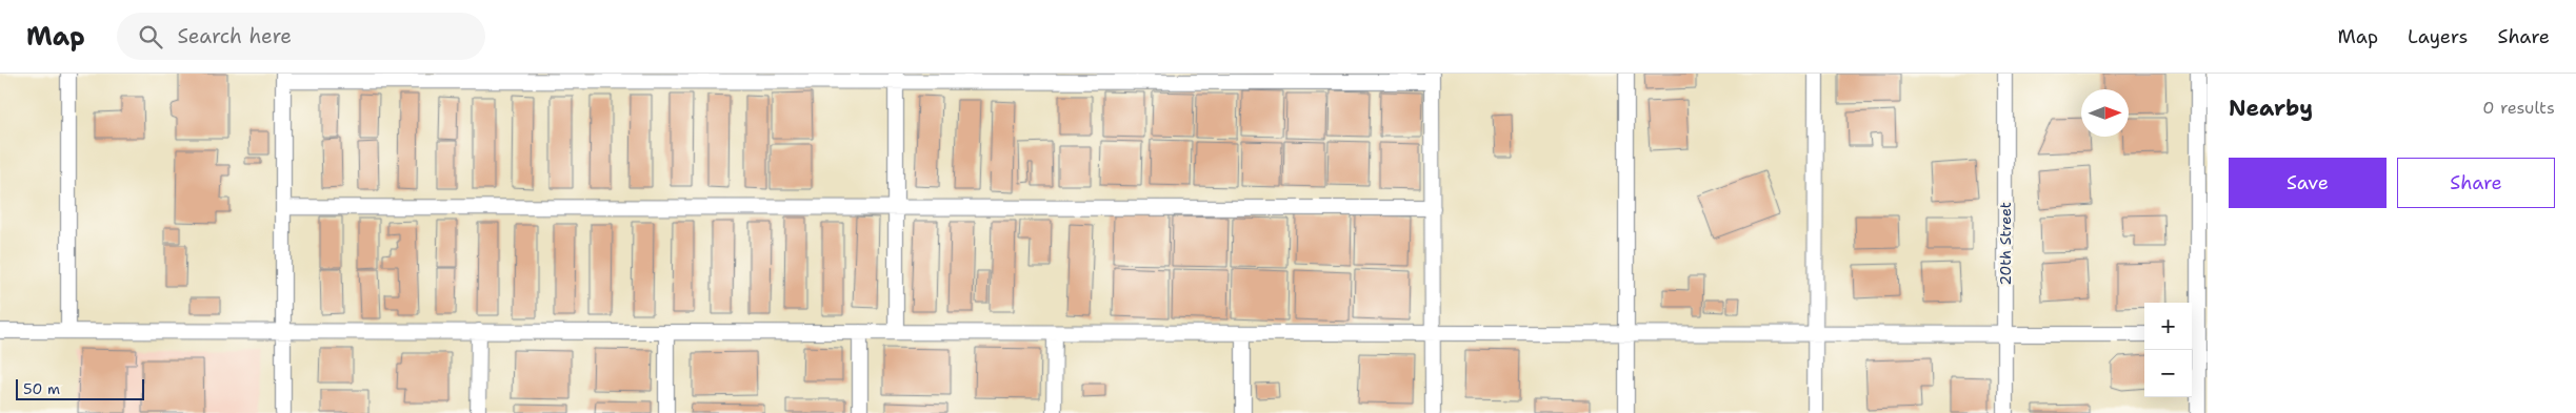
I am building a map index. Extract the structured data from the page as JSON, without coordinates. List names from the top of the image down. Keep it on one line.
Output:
{"streets":{"street":["20th Street"]},"scale_bar":"50 m","north":"right","page":{"header":"Map","search":"Search here","nav":["Map","Layers","Share"],"heading":["Nearby","0 results"],"buttons":["Save","Share"],"map_buttons":["+","−"],"scale":"50 m"}}
